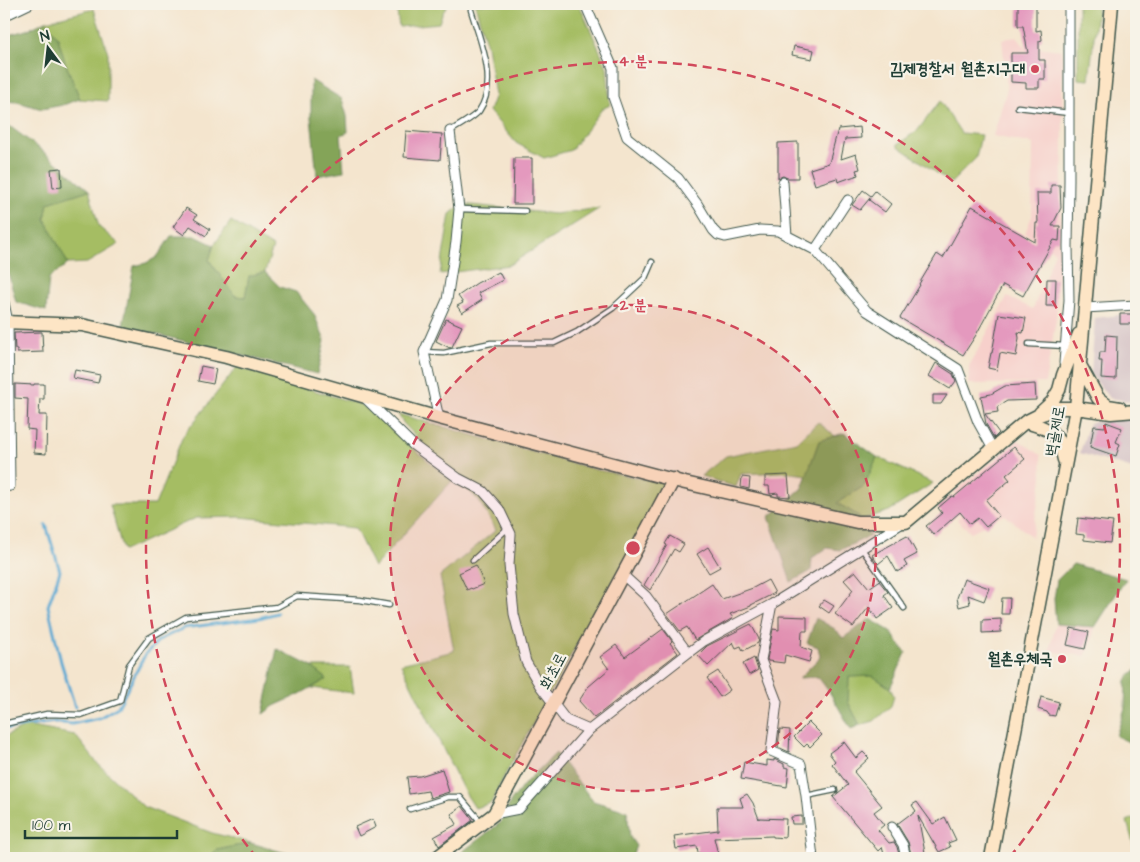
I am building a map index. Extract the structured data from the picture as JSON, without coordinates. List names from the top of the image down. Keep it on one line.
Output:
{"streets":{"street":["벽골제로","화초로"]},"places":["김제경찰서 월촌지구대","월촌우체국"],"scale_bar":"100 m","north":"top","rings":["4 분","2 분"]}
